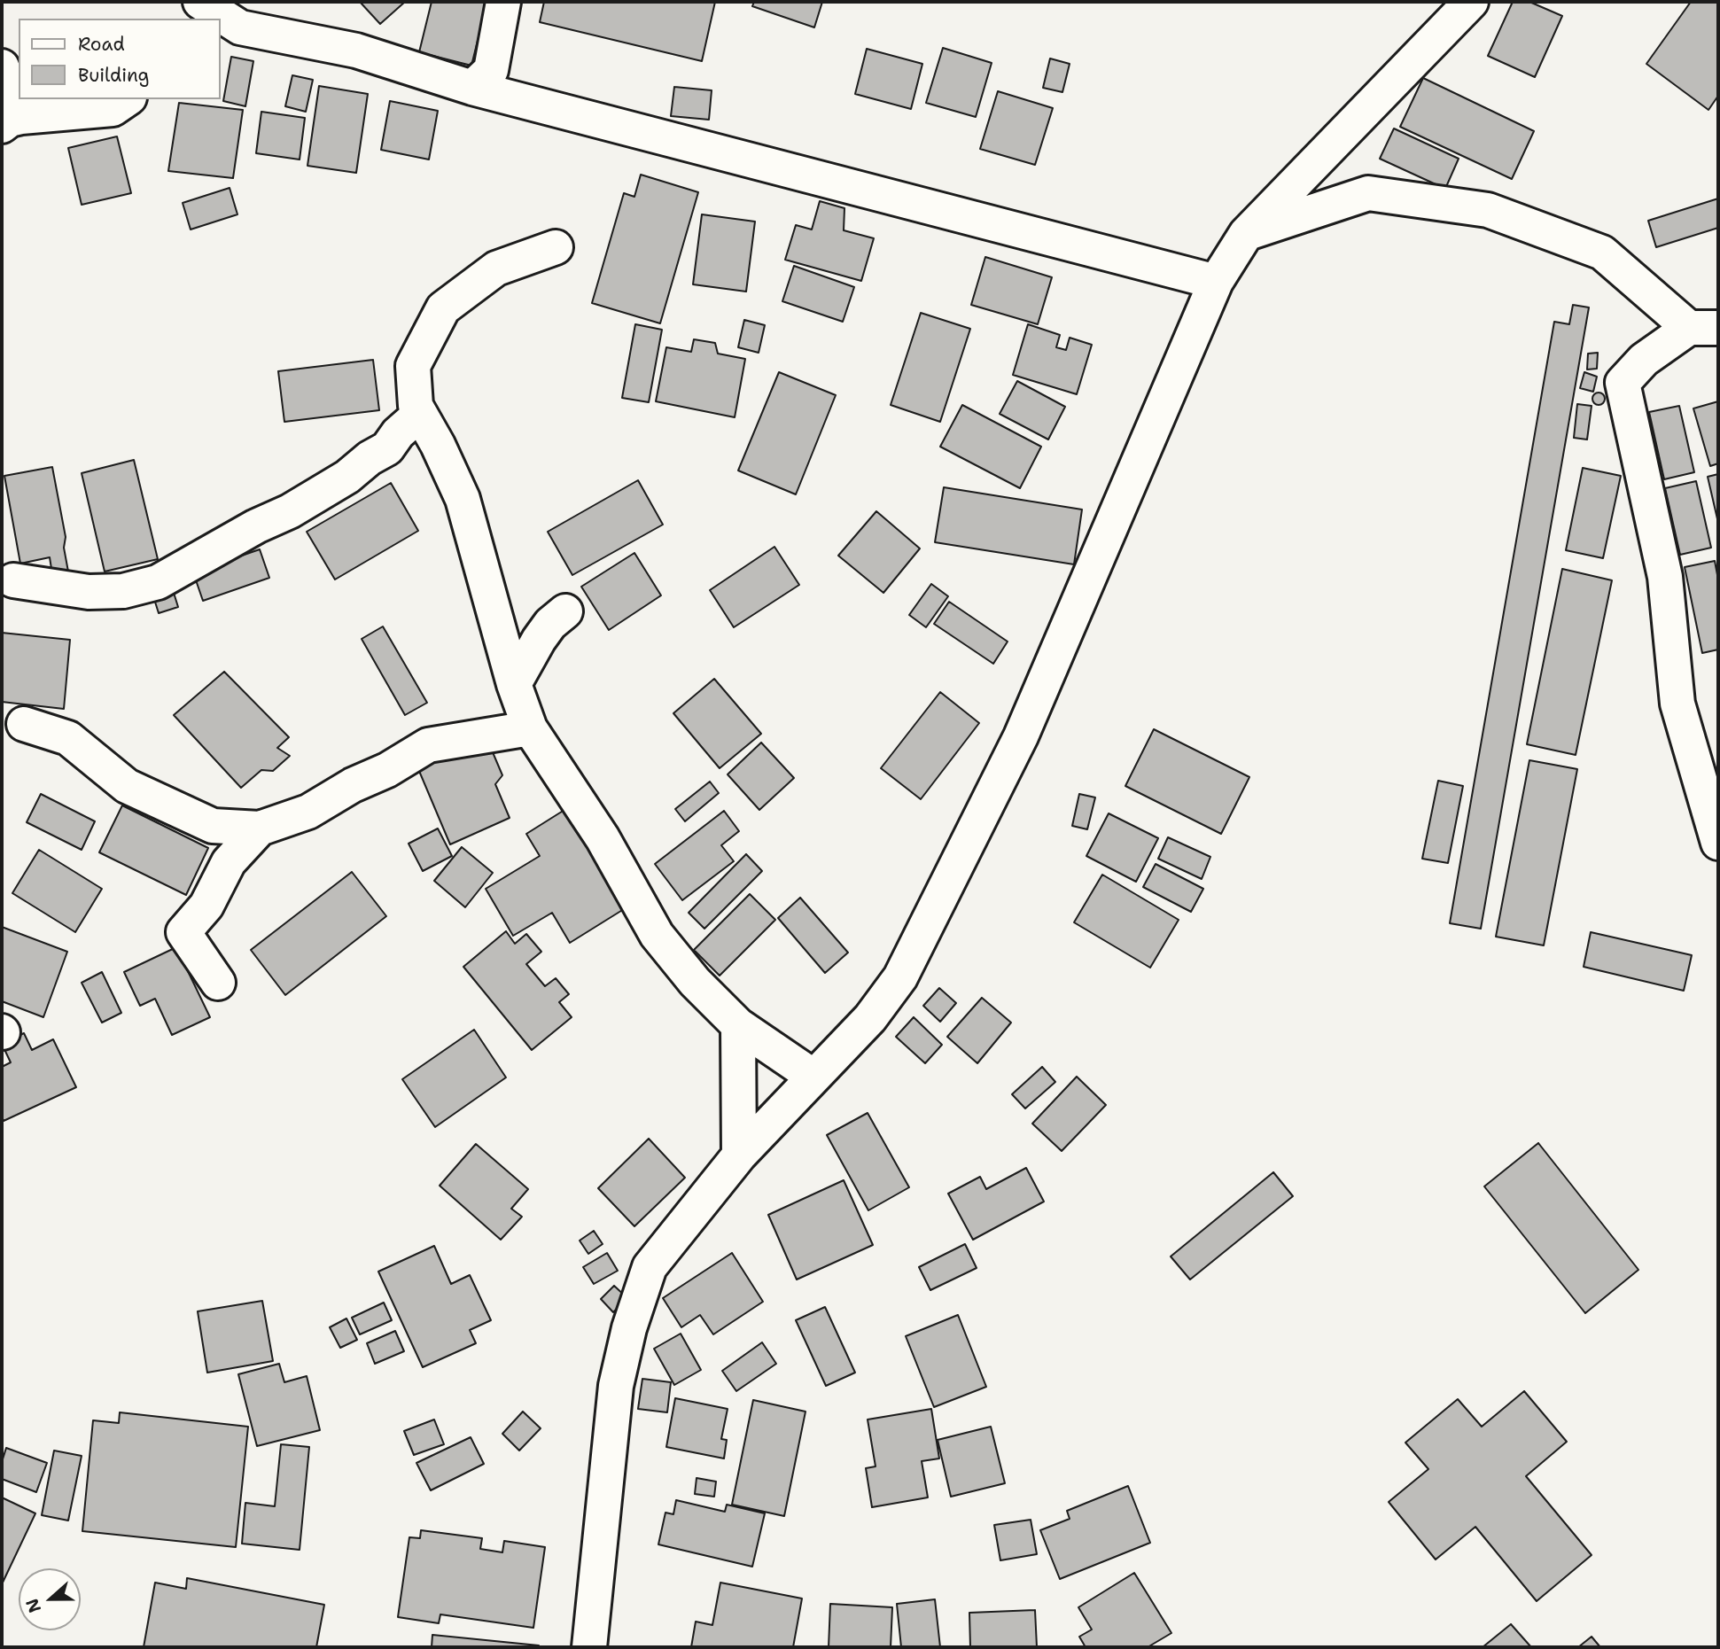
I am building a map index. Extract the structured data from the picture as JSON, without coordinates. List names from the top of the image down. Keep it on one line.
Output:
{"legend":["Road","Building"],"north":"left"}
